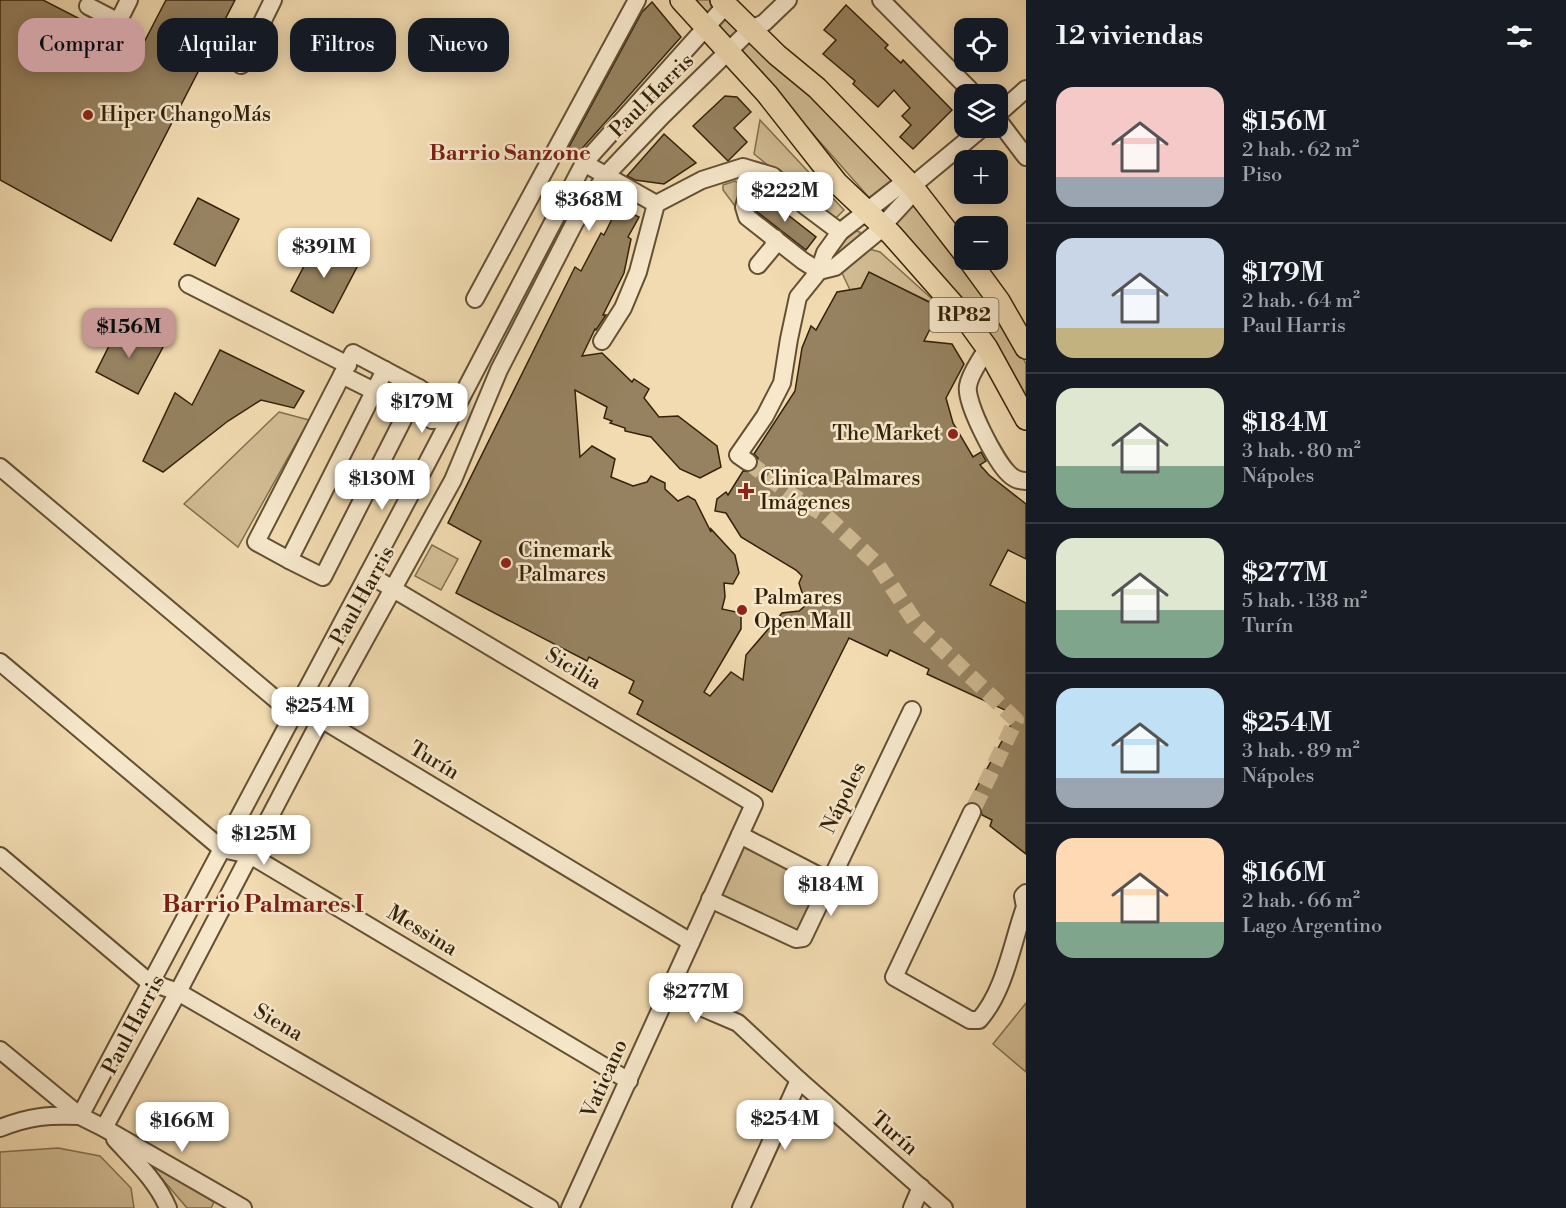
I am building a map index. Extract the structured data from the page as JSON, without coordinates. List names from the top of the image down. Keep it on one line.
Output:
{"streets":{"main road":["RP82"],"street":["Paul Harris","Sicilia","Turín","Nápoles","Messina","Siena","Vaticano"]},"crossings":[["Paul Harris","Sicilia"],["Paul Harris","Turín"],["Paul Harris","Messina"],["Paul Harris","Siena"],["Sicilia","Vaticano"],["Turín","Vaticano"],["Nápoles","Vaticano"],["Messina","Vaticano"]],"districts":["Barrio Sanzone","Barrio Palmares I"],"places":{"other":["Hiper ChangoMás","The Market","Cinemark Palmares","Palmares Open Mall"],"health":["Clinica Palmares Imágenes"]},"page":{"heading":"12 viviendas","map_buttons":["+","−"],"chip":["Comprar","Alquilar","Filtros","Nuevo"],"list":[{"name":"$156M","note":"2 hab. · 62 m² · Piso"},{"name":"$179M","note":"2 hab. · 64 m² · Paul Harris"},{"name":"$184M","note":"3 hab. · 80 m² · Nápoles"},{"name":"$277M","note":"5 hab. · 138 m² · Turín"},{"name":"$254M","note":"3 hab. · 89 m² · Nápoles"},{"name":"$166M","note":"2 hab. · 66 m² · Lago Argentino"}],"price":["$222M","$368M","$391M","$156M","$179M","$130M","$254M","$125M","$184M","$277M","$254M","$166M"]}}
